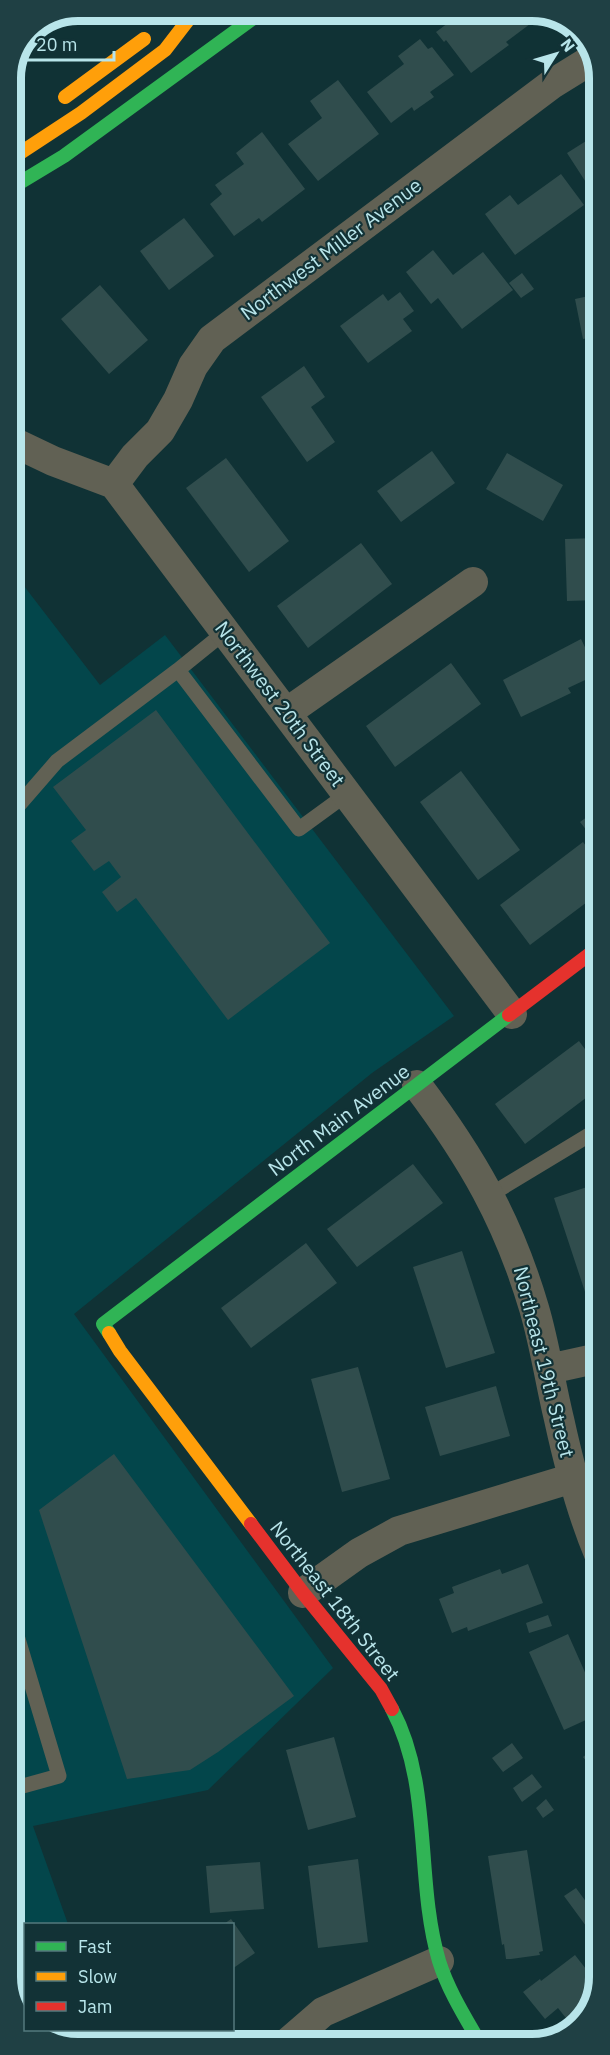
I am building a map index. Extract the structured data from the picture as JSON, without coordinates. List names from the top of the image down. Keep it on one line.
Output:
{"streets":{"street":["Northwest Miller Avenue","Northwest 20th Street","North Main Avenue","Northeast 19th Street","Northeast 18th Street"]},"crossings":[["Northwest Miller Avenue","Northwest 20th Street"],["Northwest 20th Street","North Main Avenue"],["North Main Avenue","Northeast 19th Street"],["North Main Avenue","Northeast 18th Street"]],"legend":["Fast","Slow","Jam"],"scale_bar":"20 m","north":"top right"}
